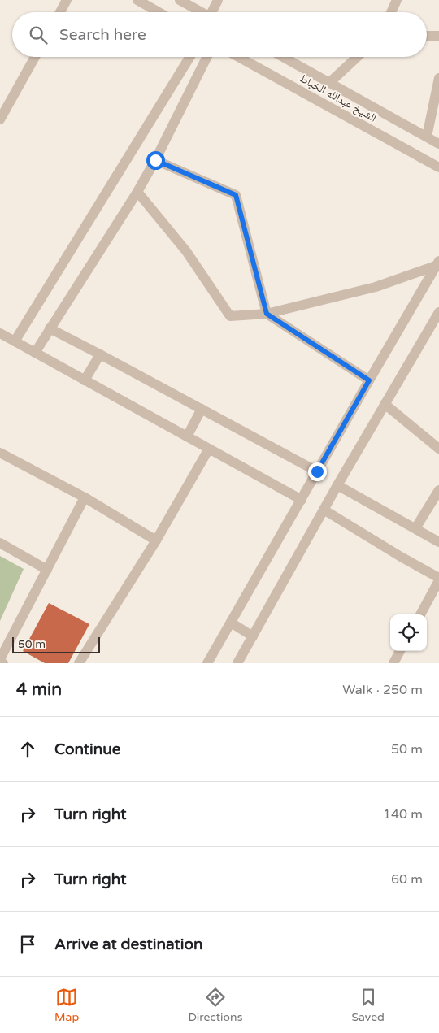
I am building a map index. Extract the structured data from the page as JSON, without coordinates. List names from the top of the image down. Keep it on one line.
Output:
{"streets":{"street":["الشيخ عبدالله الخياط"]},"scale_bar":"50 m","page":{"search":"Search here","scale":"50 m","heading":["4 min","Walk · 250 m"],"list":[["Continue","50 m"],["Turn right","140 m"],["Turn right","60 m"],"Arrive at destination"],"nav":["Map","Directions","Saved"]}}
